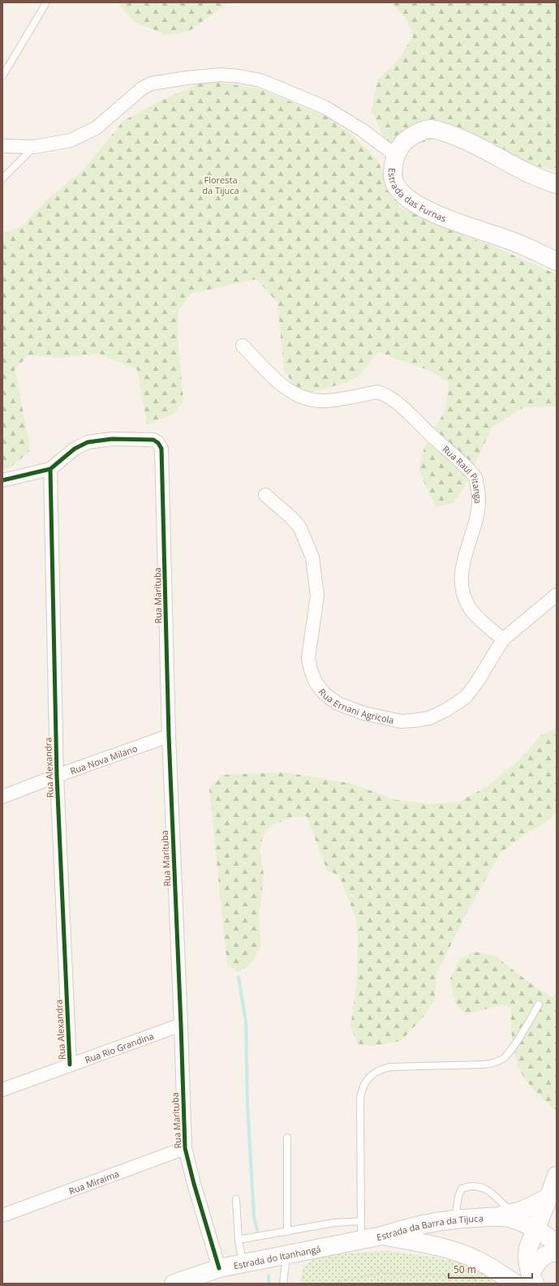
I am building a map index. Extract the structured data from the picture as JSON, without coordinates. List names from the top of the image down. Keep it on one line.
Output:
{"streets":{"main road":["Estrada das Furnas","Estrada da Barra da Tijuca","Estrada do Itanhangá"],"street":["Rua Raul Pitanga","Rua Marituba","Rua Ernani Agricola","Rua Nova Milano","Rua Alexandra","Rua Rio Grandina","Rua Miraima"]},"crossings":[["Rua Raul Pitanga","Rua Ernani Agricola"],["Rua Marituba","Rua Nova Milano"],["Rua Marituba","Rua Alexandra"],["Rua Marituba","Rua Rio Grandina"],["Rua Marituba","Rua Miraima"],["Rua Marituba","Estrada do Itanhangá"],["Rua Nova Milano","Rua Alexandra"],["Rua Alexandra","Rua Rio Grandina"],["Estrada da Barra da Tijuca","Estrada do Itanhangá"]],"parks":["Floresta da Tijuca"],"scale_bar":"50 m"}
